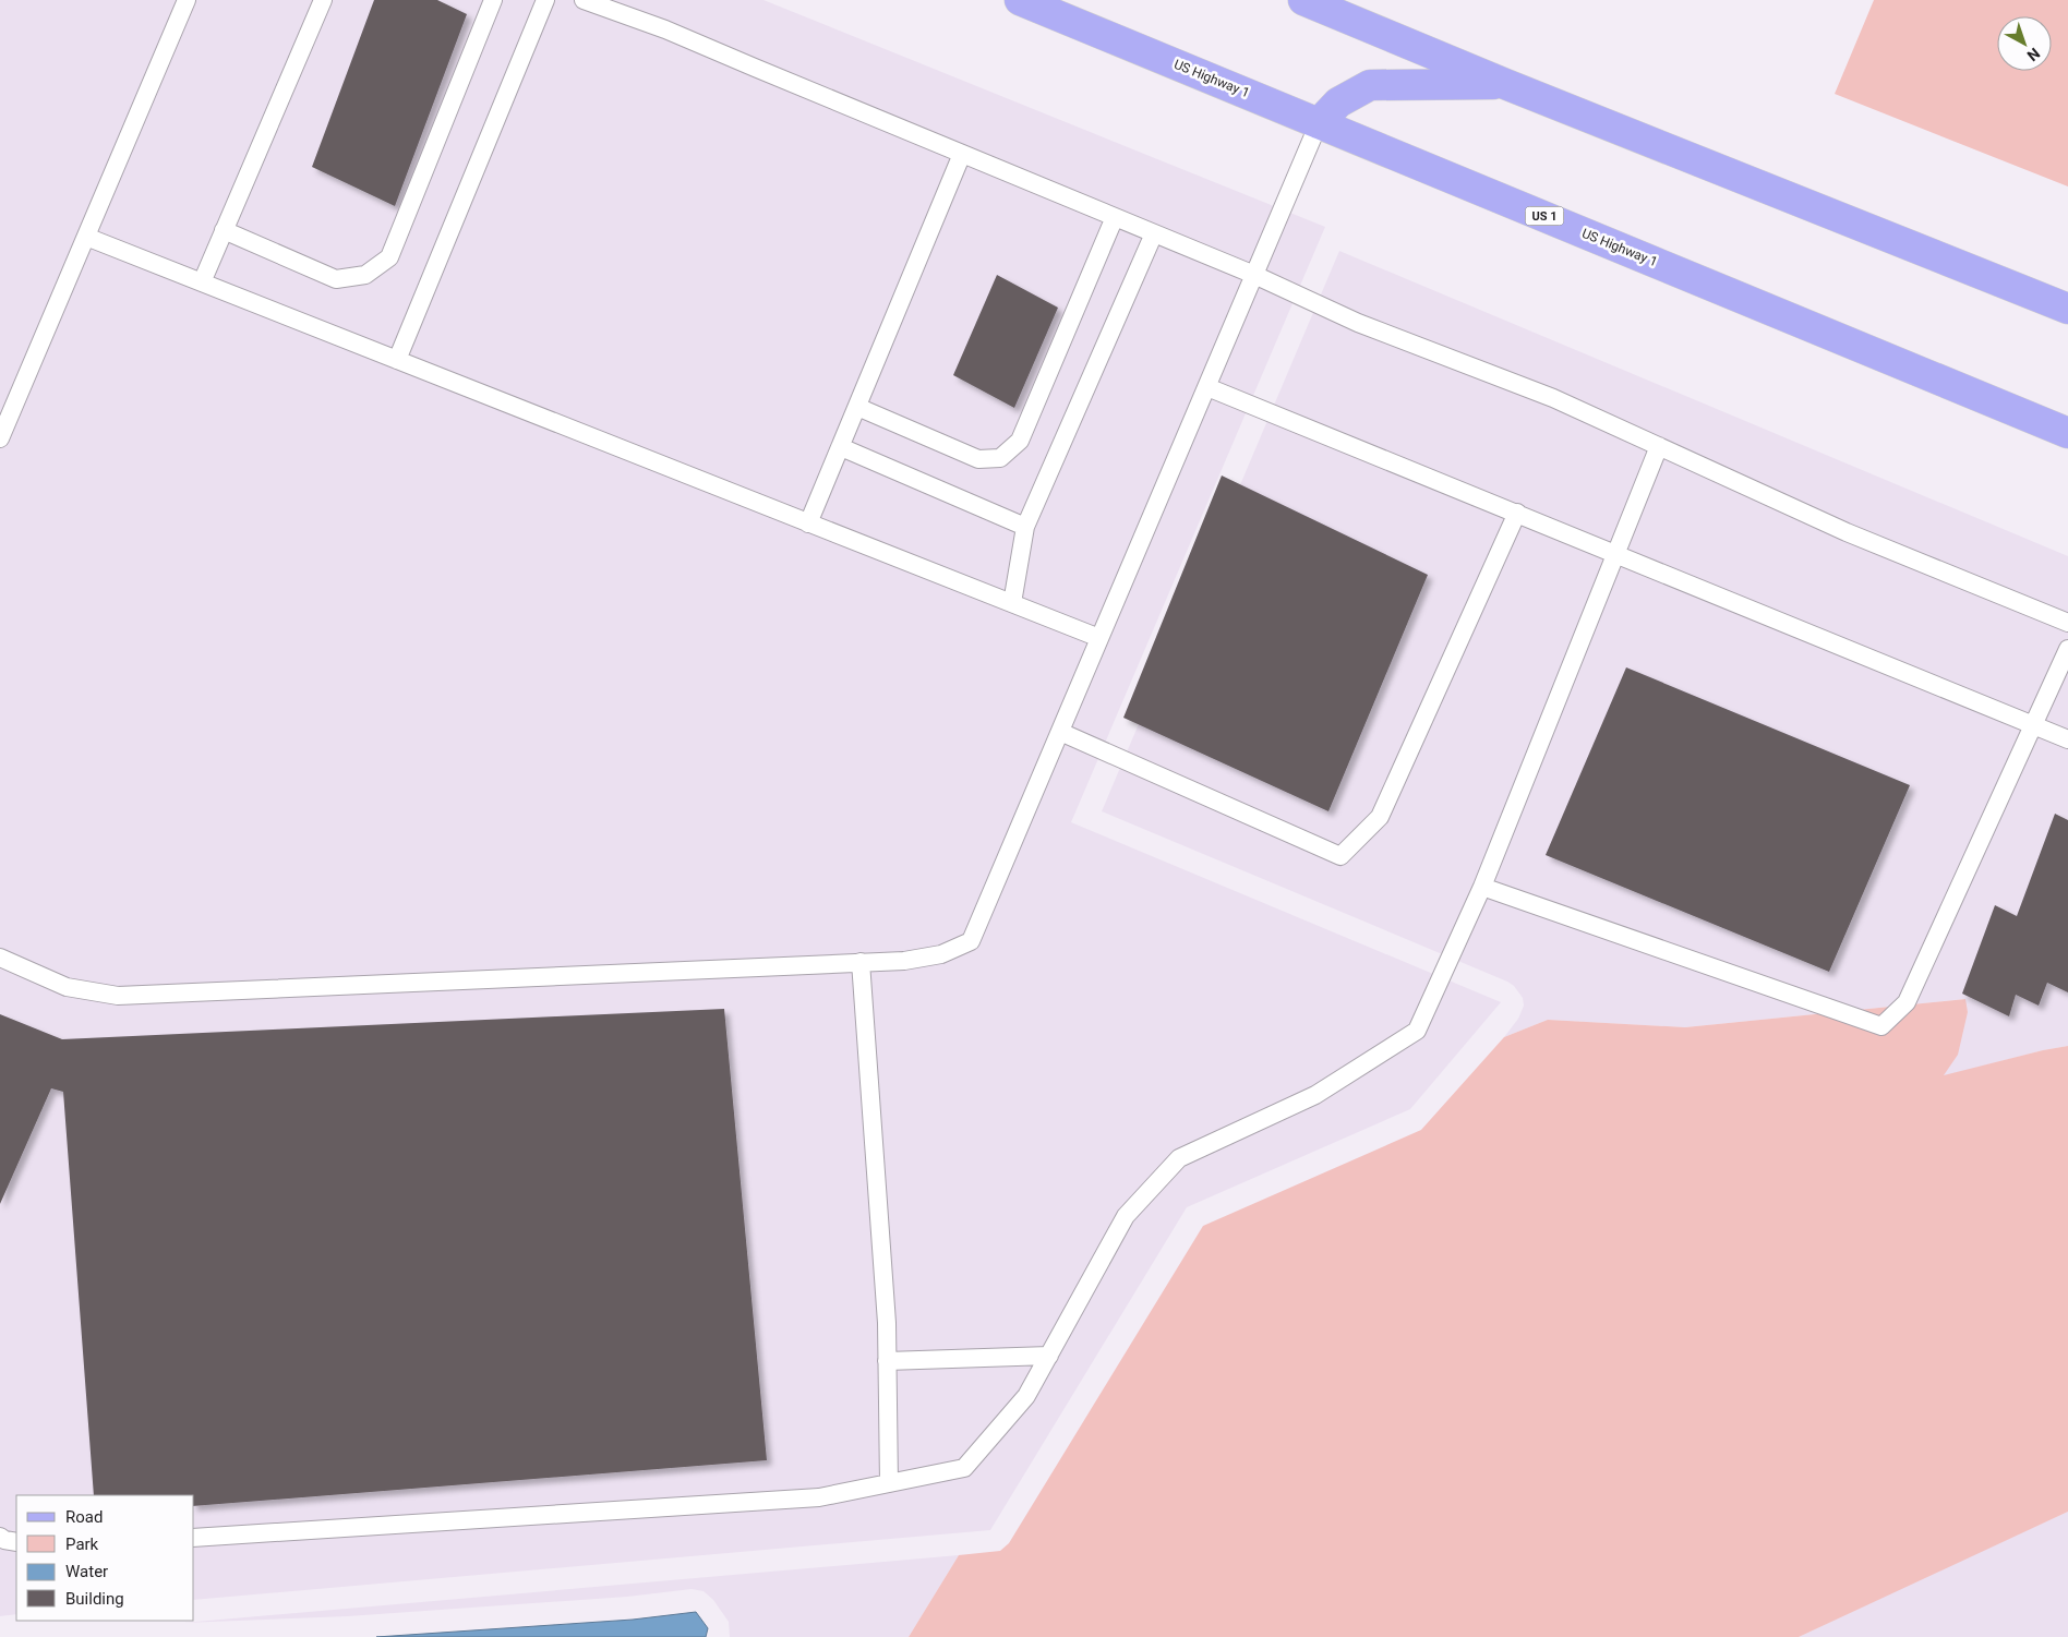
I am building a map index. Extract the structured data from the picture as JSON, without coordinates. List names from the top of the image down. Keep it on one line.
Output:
{"streets":{"main road":["US Highway 1","US 1"]},"legend":["Road","Park","Water","Building"],"north":"bottom right"}
